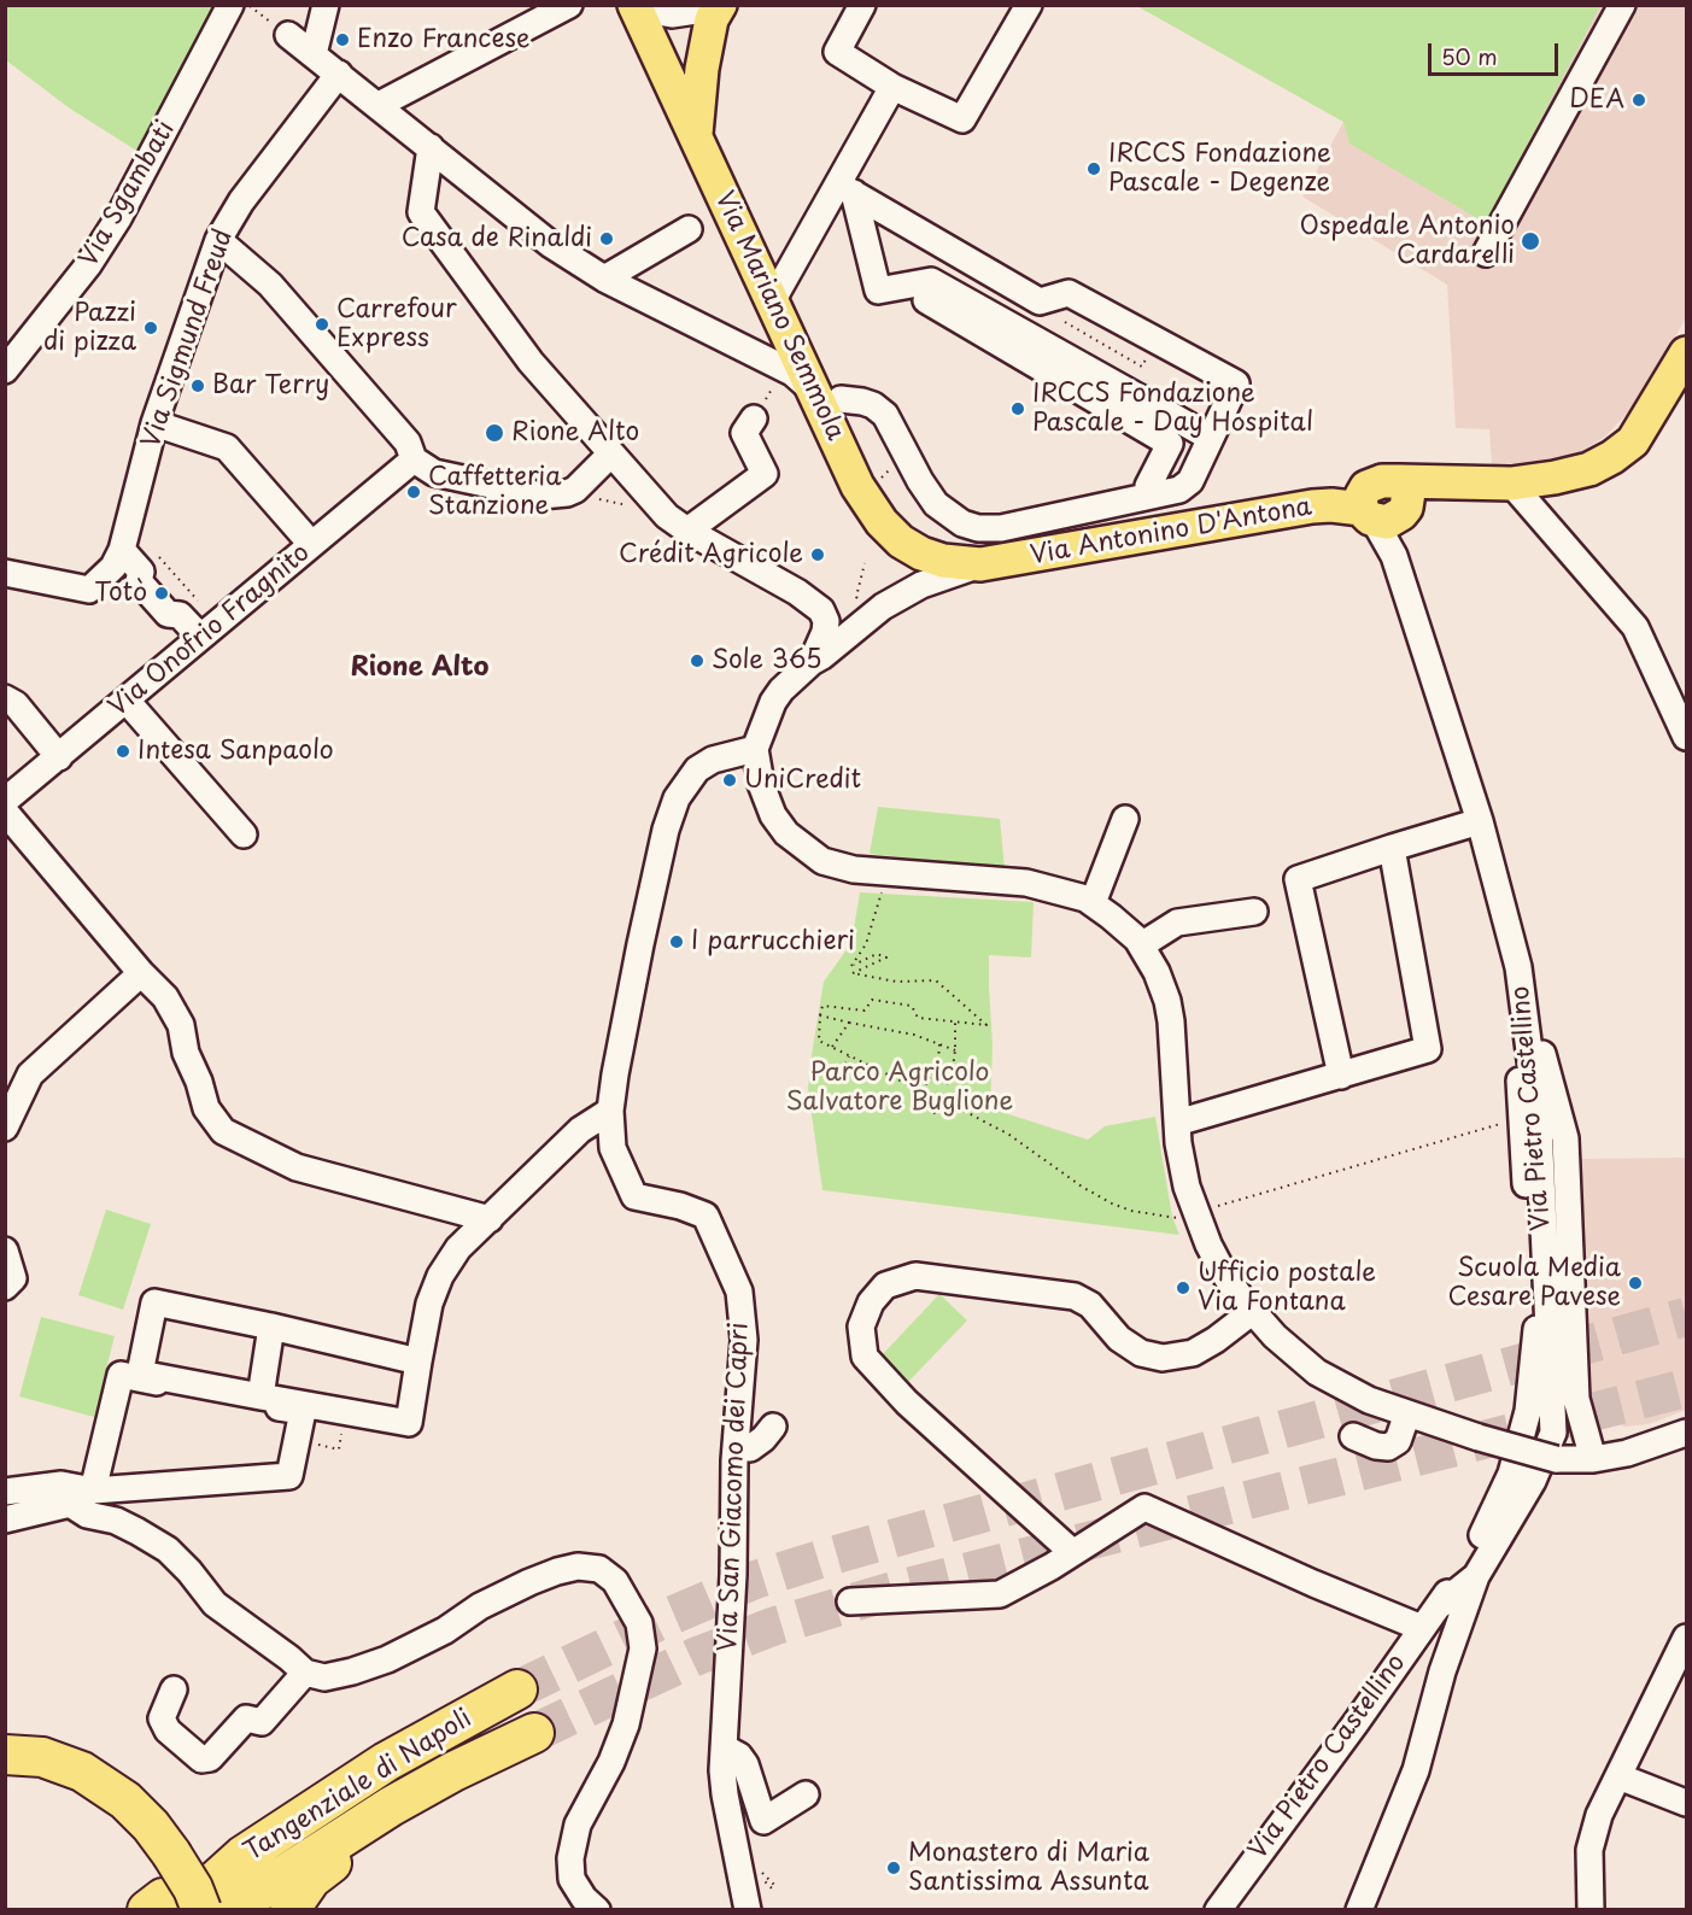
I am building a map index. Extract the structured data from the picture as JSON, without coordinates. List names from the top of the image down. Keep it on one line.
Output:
{"streets":{"highway":["Tangenziale di Napoli"],"main road":["Via Mariano Semmola","Via Antonino D'Antona"],"street":["Via Sgambati","Via Sigmund Freud","Via Onofrio Fragnito","Via Pietro Castellino","Via San Giacomo dei Capri"]},"crossings":[["Via Mariano Semmola","Via Antonino D'Antona"],["Via Antonino D'Antona","Via Pietro Castellino"]],"districts":["Rione Alto"],"parks":["Parco Agricolo Salvatore Buglione"],"places":["Enzo Francese","DEA","IRCCS Fondazione Pascale - Degenze","Casa de Rinaldi","Ospedale Antonio Cardarelli","Carrefour Express","Pazzi di pizza","Bar Terry","IRCCS Fondazione Pascale - Day Hospital","Rione Alto","Caffetteria Stanzione","Crédit Agricole","Totò","Sole 365","Intesa Sanpaolo","UniCredit","I parrucchieri","Scuola Media Cesare Pavese","Ufficio postale Via Fontana","Monastero di Maria Santissima Assunta"],"scale_bar":"50 m"}
